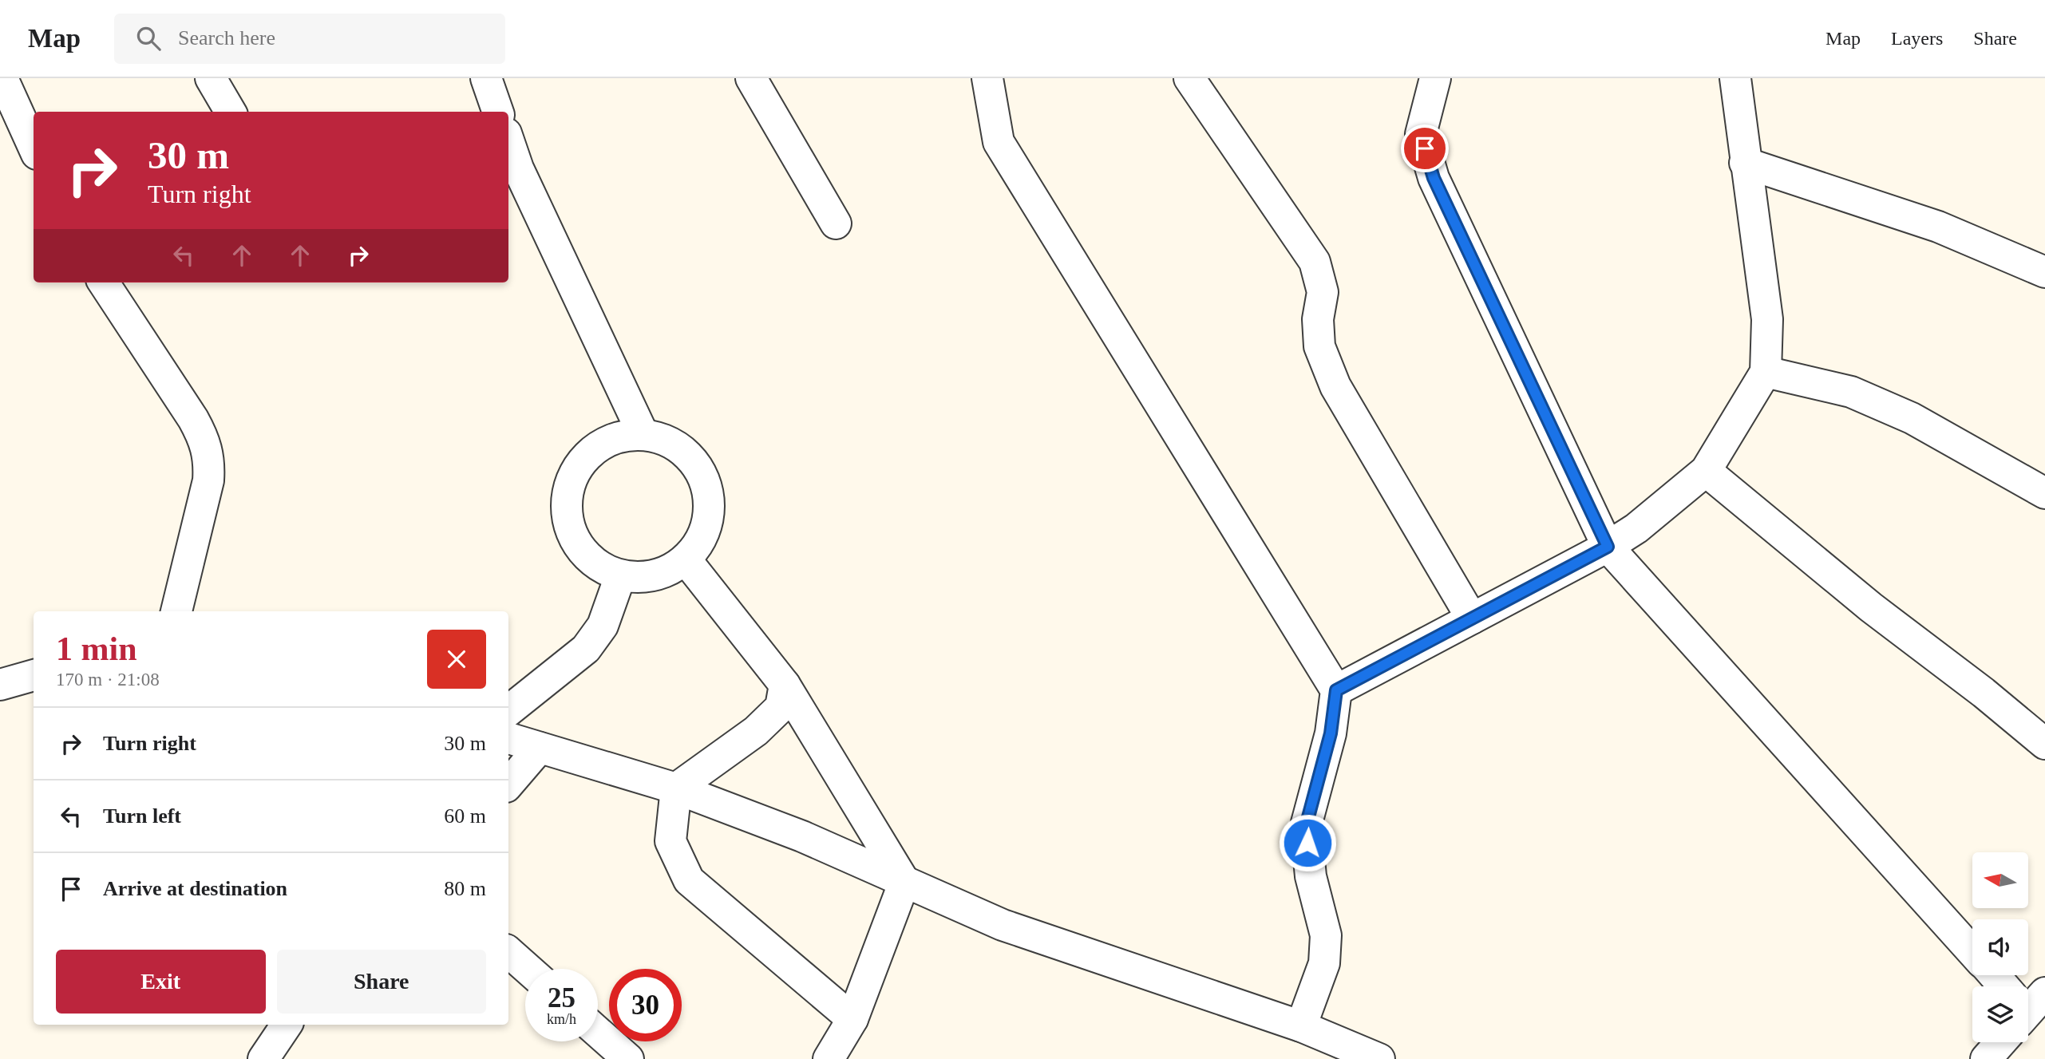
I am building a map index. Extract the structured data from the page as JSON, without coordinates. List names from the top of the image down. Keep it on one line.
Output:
{"north":"left","page":{"header":"Map","search":"Search here","nav":["Map","Layers","Share"],"turn":["30 m","Turn right"],"heading":["1 min","170 m · 21:08"],"list":[{"name":"Turn right","value":"30 m"},{"name":"Turn left","value":"60 m"},{"name":"Arrive at destination","value":"80 m"}],"buttons":["Exit","Share"],"speed":"25 km/h","limit":"30"}}
